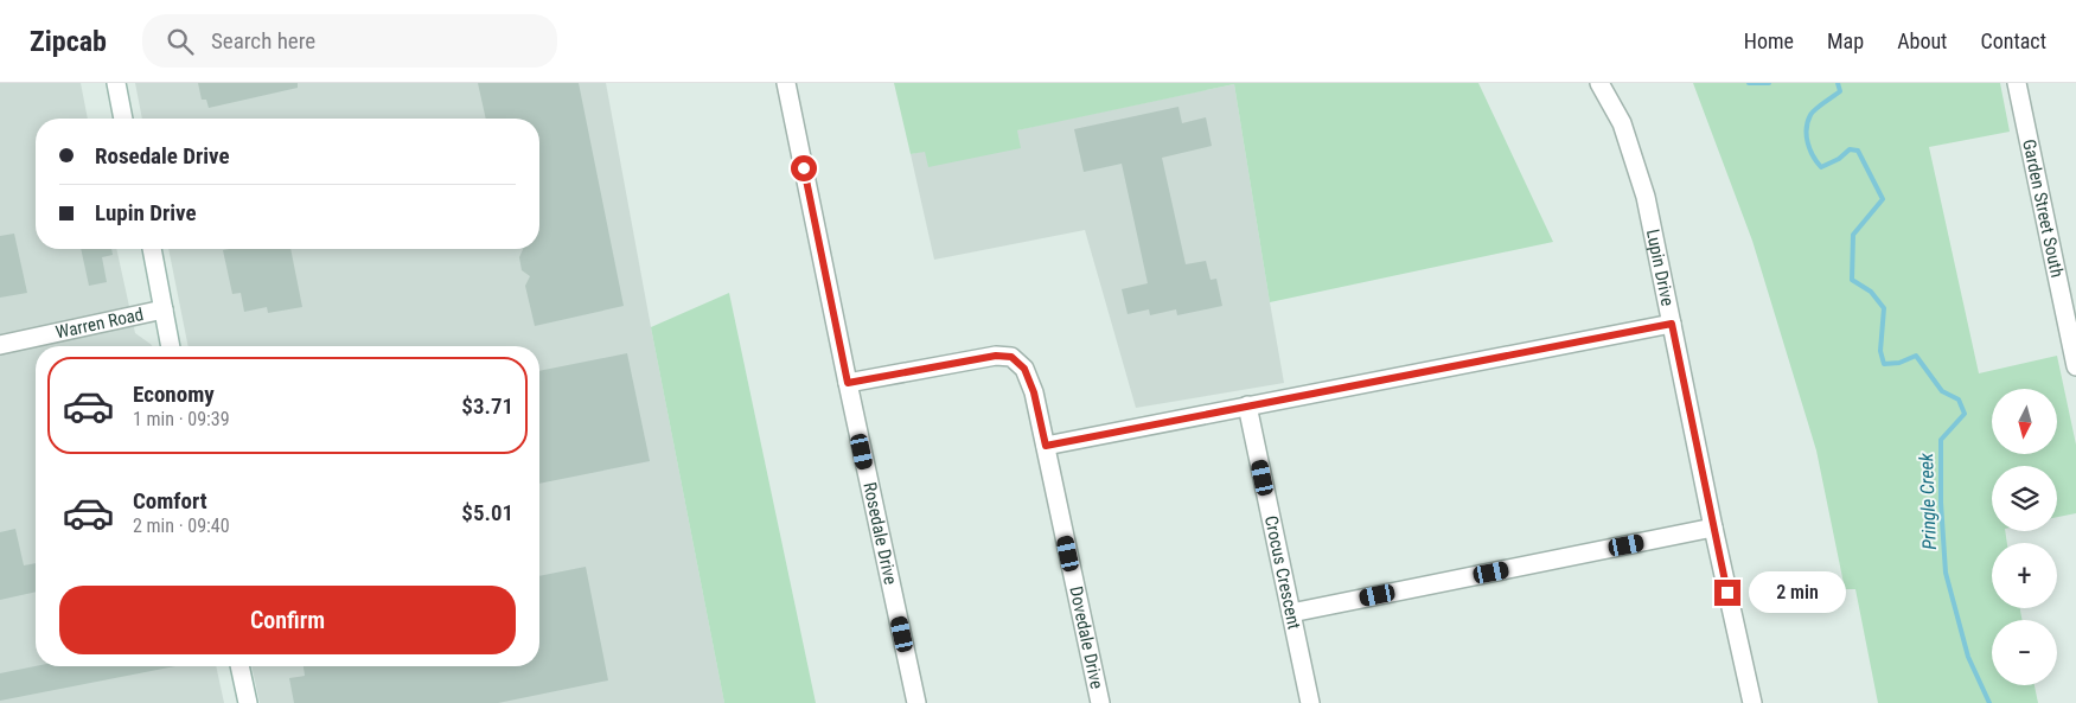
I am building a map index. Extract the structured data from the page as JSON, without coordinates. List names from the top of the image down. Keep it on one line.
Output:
{"streets":{"street":["Garden Street South","Lupin Drive","Warren Road","Rosedale Drive","Crocus Crescent","Dovedale Drive"]},"crossings":[["Rosedale Drive","Dovedale Drive"]],"water":["Pringle Creek"],"north":"bottom","page":{"header":"Zipcab","search":"Search here","nav":["Home","Map","About","Contact"],"banner":["Rosedale Drive","Lupin Drive"],"list":[{"name":"Economy","note":"1 min · 09:39","value":"$3.71"},{"name":"Comfort","note":"2 min · 09:40","value":"$5.01"}],"map_buttons":["+","−"],"bubble":"2 min","buttons":"Confirm"}}
